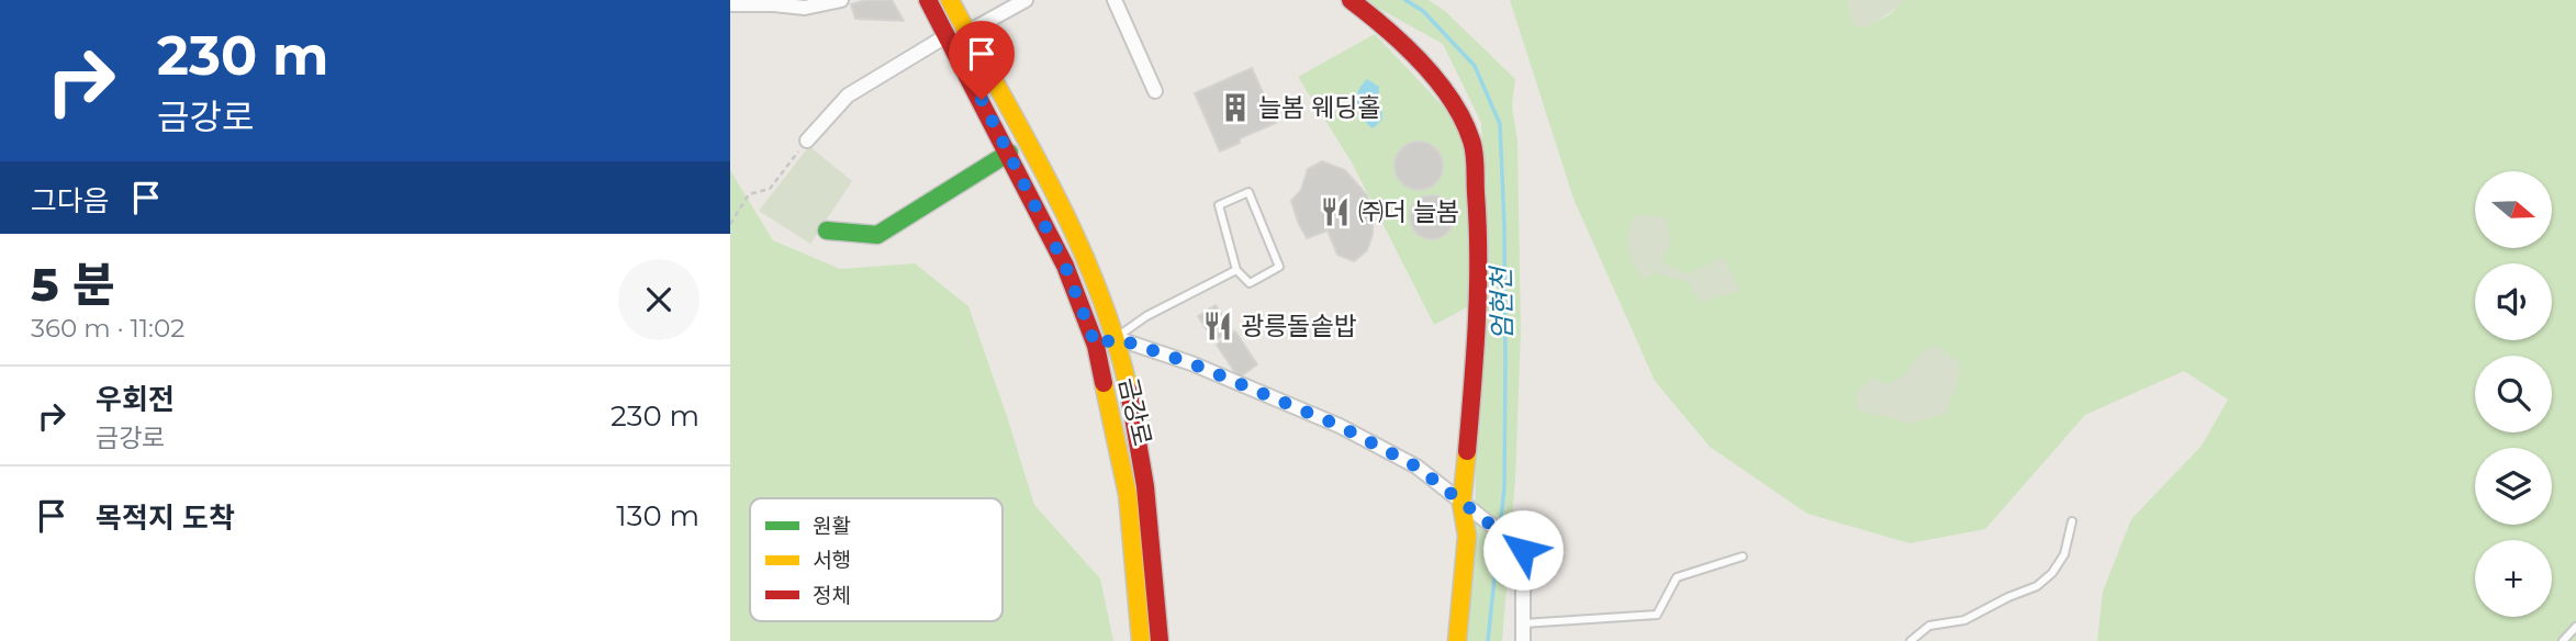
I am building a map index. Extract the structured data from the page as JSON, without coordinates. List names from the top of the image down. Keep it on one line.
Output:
{"streets":{"main road":["금강로"]},"water":["엄현천"],"places":{"building":["늘봄 웨딩홀"],"restaurant":["㈜더 늘봄","광릉돌솥밥"]},"legend":["원활","서행","정체"],"north":"right","page":{"turn":["230 m","금강로"],"then":"그다음","map_buttons":"+","heading":["5 분","360 m · 11:02"],"list":[{"name":"우회전","note":"금강로","value":"230 m"},{"name":"목적지 도착","value":"130 m"}]}}
